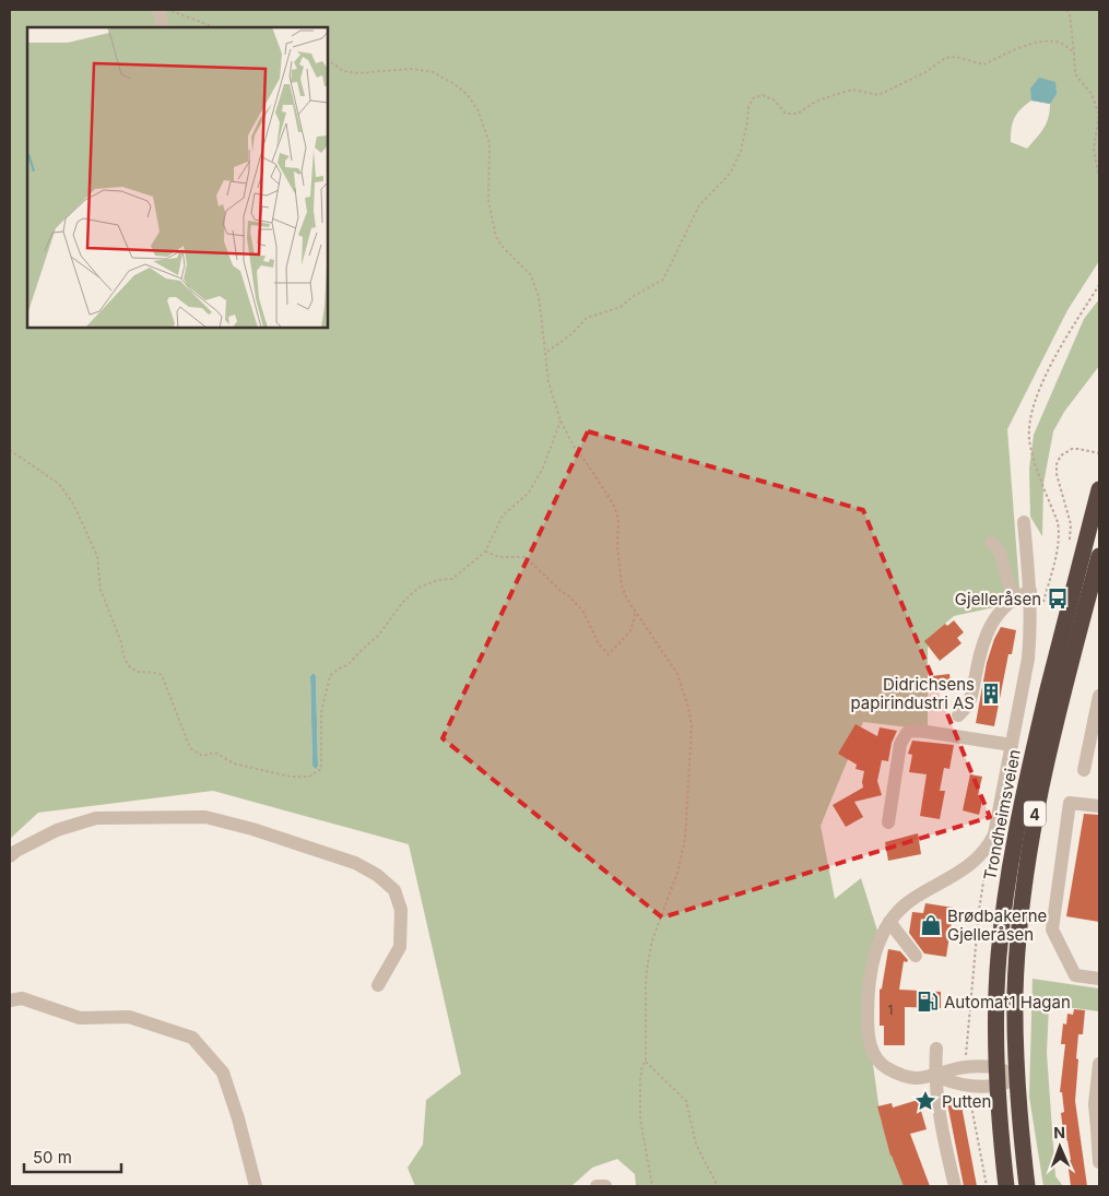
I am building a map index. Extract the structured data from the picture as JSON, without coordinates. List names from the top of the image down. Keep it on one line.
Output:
{"streets":{"highway":["4","Trondheimsveien"]},"places":{"bus stop":["Gjelleråsen"],"building":["Didrichsens papirindustri AS"],"shop":["Brødbakerne Gjelleråsen"],"fuel station":["Automat1 Hagan"],"place":["Putten"]},"house_numbers":["1"],"scale_bar":"50 m","north":"top"}
